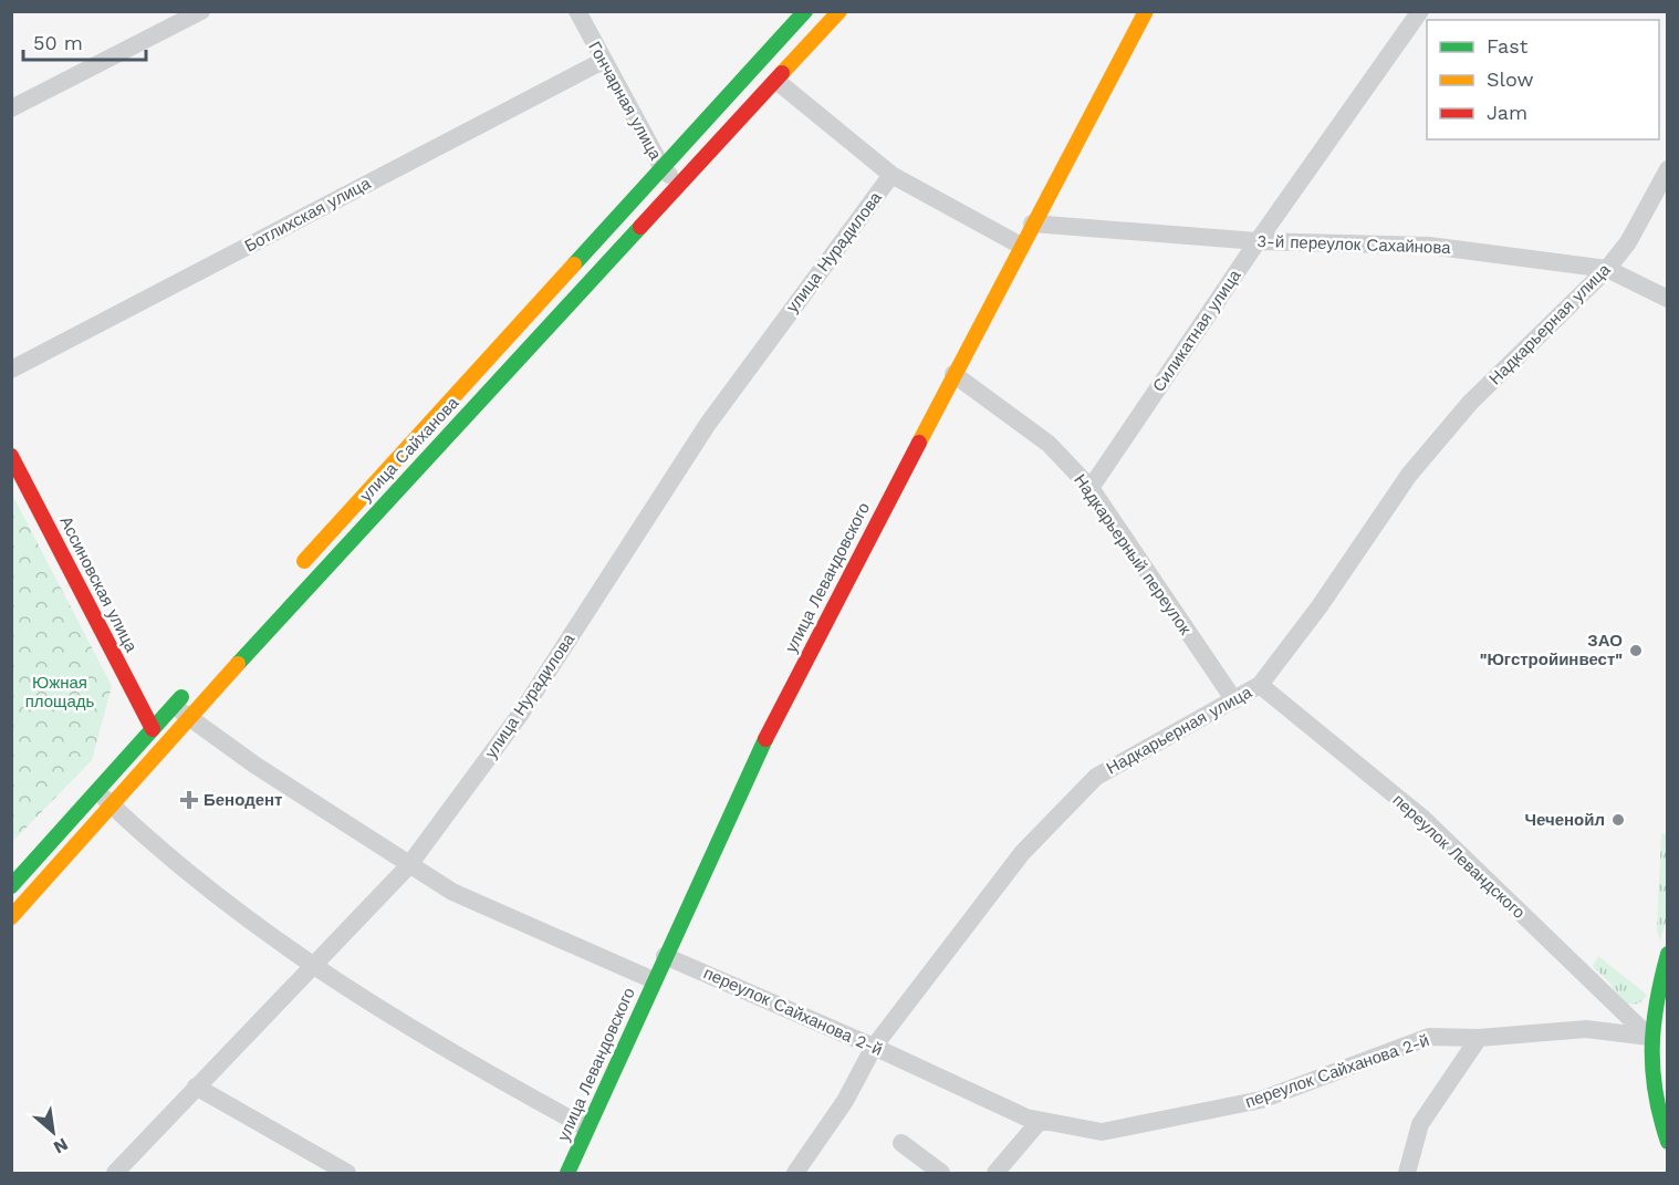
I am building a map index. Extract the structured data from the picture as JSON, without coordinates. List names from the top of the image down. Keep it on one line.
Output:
{"streets":{"main road":["улица Сайханова","улица Левандовского","Ассиновская улица"],"street":["Гончарная улица","Ботлихская улица","3-й переулок Сахайнова","улица Нурадилова","Надкарьерная улица","Силикатная улица","Надкарьерный переулок","переулок Левандского","переулок Сайханова 2-й"]},"crossings":[["Гончарная улица","Ботлихская улица"],["Гончарная улица","улица Сайханова"],["3-й переулок Сахайнова","Надкарьерная улица"],["3-й переулок Сахайнова","Силикатная улица"],["3-й переулок Сахайнова","улица Левандовского"],["Надкарьерная улица","Надкарьерный переулок"],["Надкарьерная улица","переулок Левандского"],["Надкарьерная улица","переулок Сайханова 2-й"],["Силикатная улица","Надкарьерный переулок"],["Надкарьерный переулок","улица Левандовского"],["улица Левандовского","переулок Сайханова 2-й"],["переулок Левандского","переулок Сайханова 2-й"]],"parks":["Южная площадь"],"places":{"other":["ЗАО \"Югстройинвест\"","Чеченойл"],"health":["Бенодент"]},"legend":["Fast","Slow","Jam"],"scale_bar":"50 m","north":"bottom right"}
